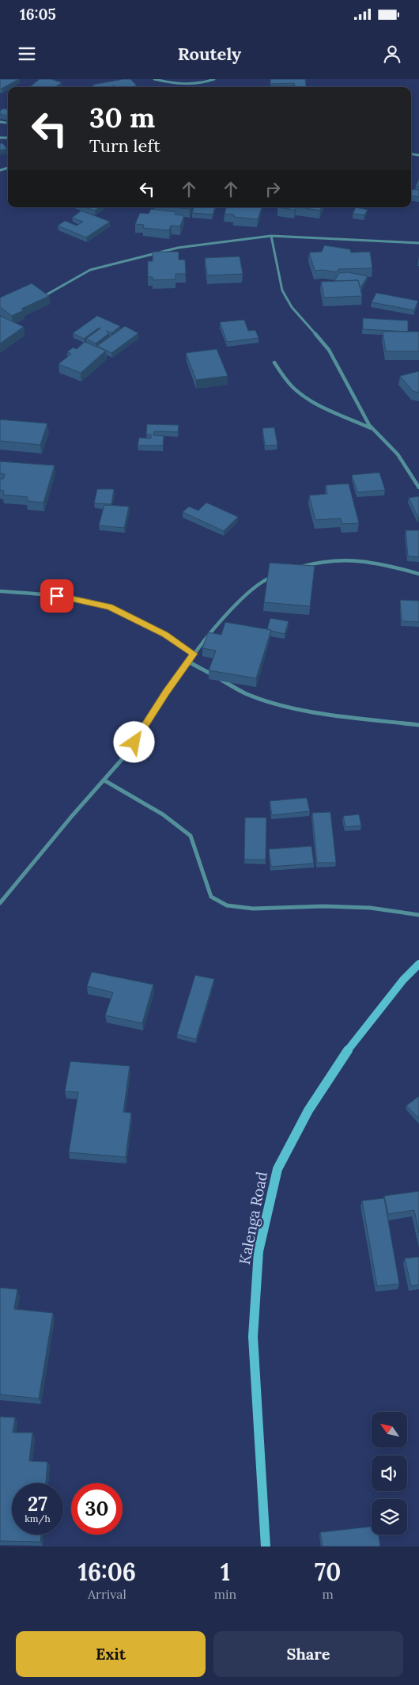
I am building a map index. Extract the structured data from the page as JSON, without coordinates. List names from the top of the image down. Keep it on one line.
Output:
{"streets":{"main road":["Kalenga Road"]},"north":"top left","page":{"status":"16:05","header":"Routely","turn":["30 m","Turn left"],"speed":"27 km/h","limit":"30","eta":["16:06","Arrival","1","min","70","m"],"buttons":["Exit","Share"]}}
